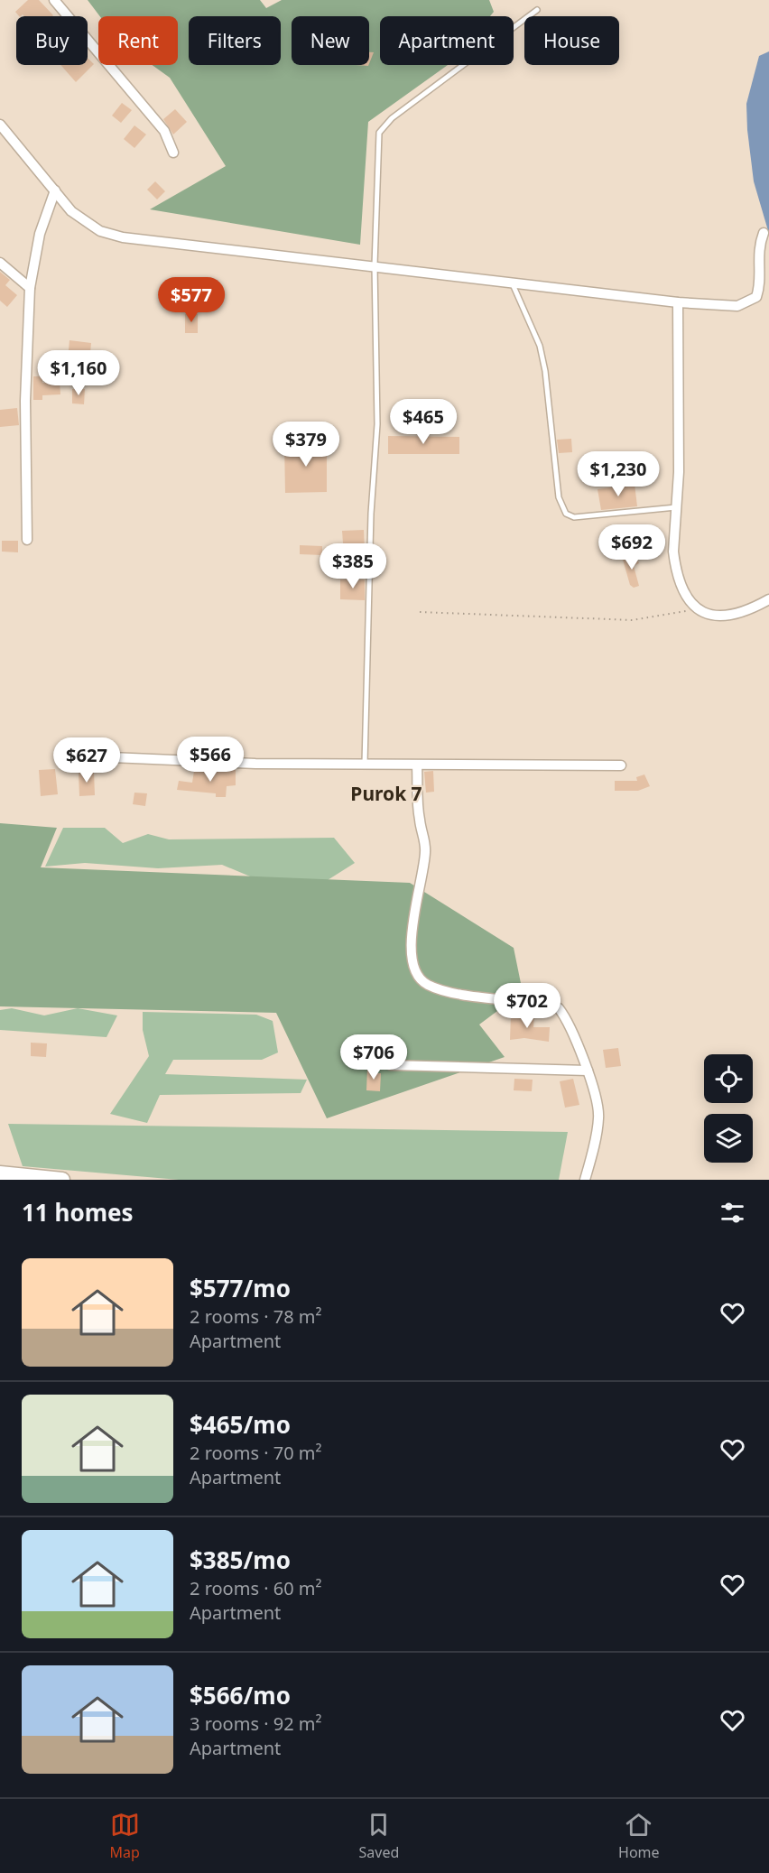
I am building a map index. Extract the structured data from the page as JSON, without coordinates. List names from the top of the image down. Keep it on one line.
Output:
{"districts":["Purok 7"],"page":{"chip":["Buy","Rent","Filters","New","Apartment","House"],"price":["$577","$1,160","$465","$379","$1,230","$692","$385","$566","$627","$702","$706"],"heading":"11 homes","list":[{"name":"$577/mo","note":"2 rooms · 78 m² · Apartment"},{"name":"$465/mo","note":"2 rooms · 70 m² · Apartment"},{"name":"$385/mo","note":"2 rooms · 60 m² · Apartment"},{"name":"$566/mo","note":"3 rooms · 92 m² · Apartment"}],"tabs":["Map","Saved","Home"]}}
